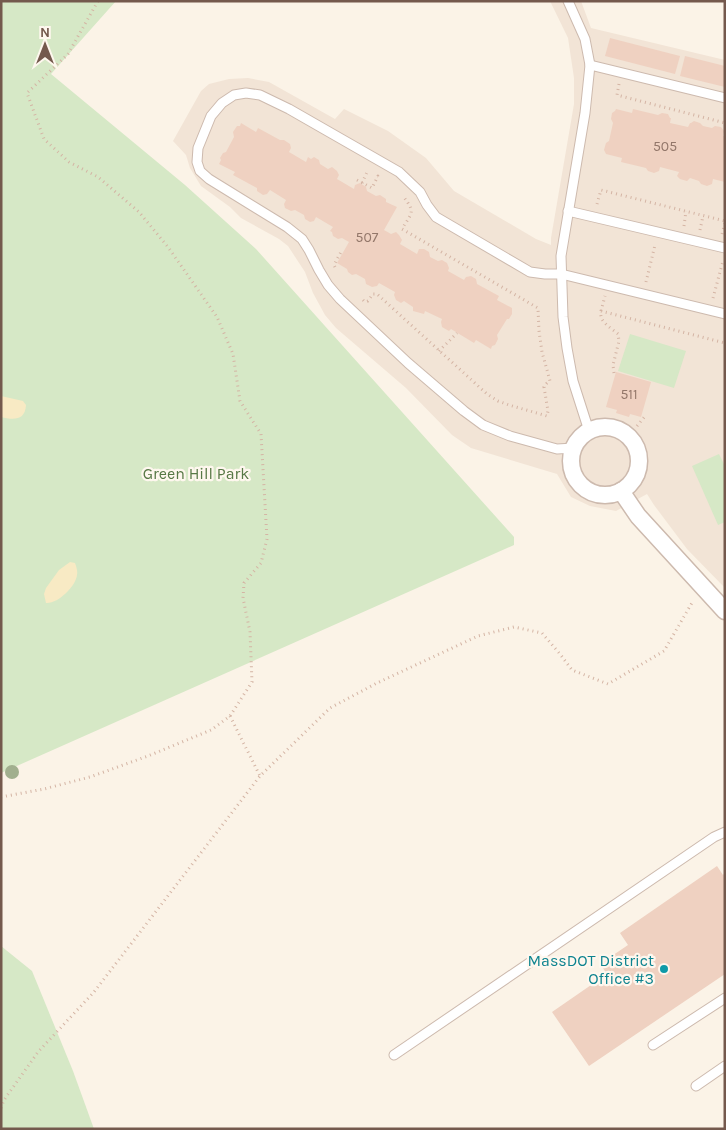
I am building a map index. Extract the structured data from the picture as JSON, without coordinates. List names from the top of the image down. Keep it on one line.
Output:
{"parks":["Green Hill Park"],"places":["MassDOT District Office #3"],"house_numbers":["505","507","511"],"north":"top"}
